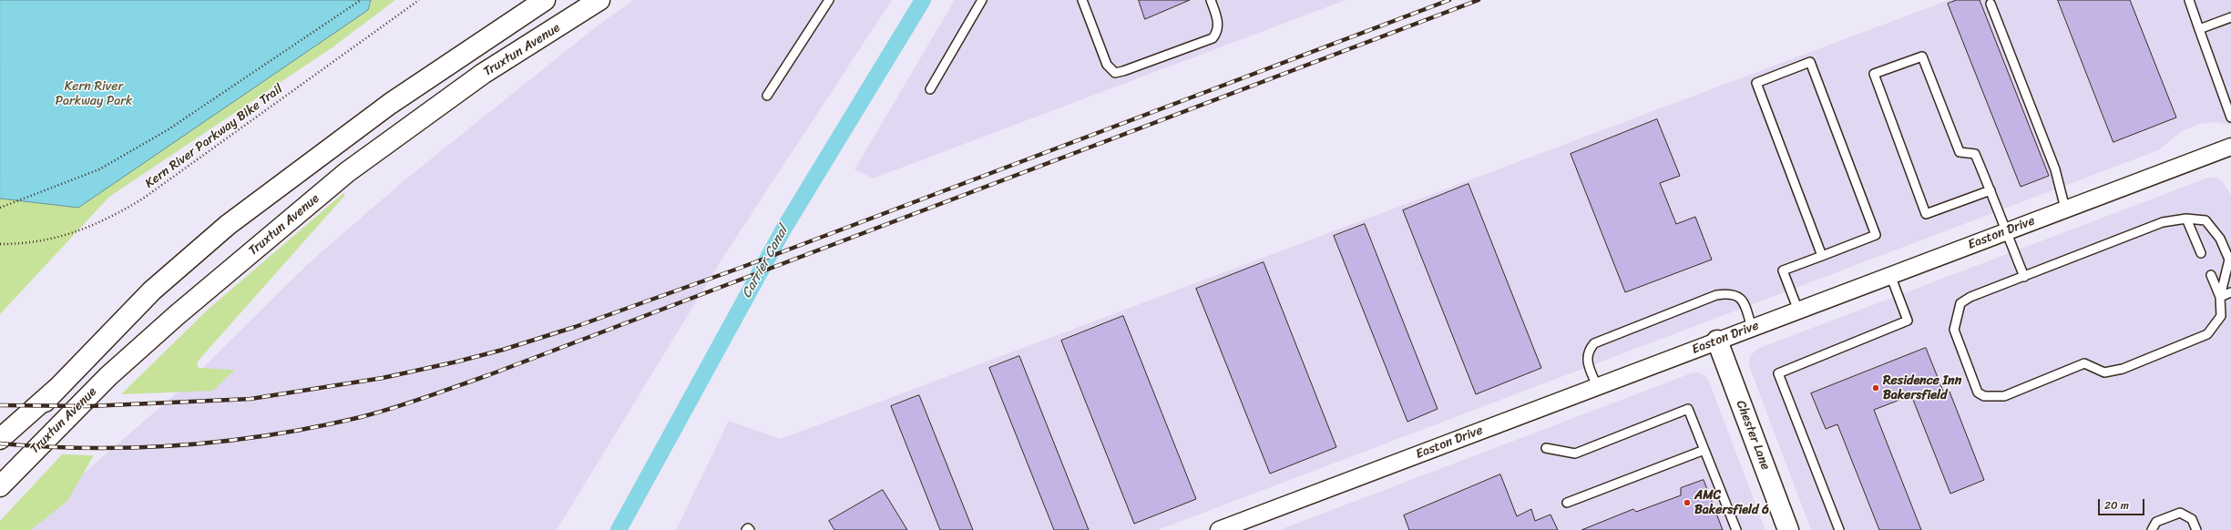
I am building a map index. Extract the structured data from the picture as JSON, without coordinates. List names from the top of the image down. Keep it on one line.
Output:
{"streets":{"main road":["Truxtun Avenue","Chester Lane"],"street":["Easton Drive"],"path":["Kern River Parkway Bike Trail"]},"crossings":[["Easton Drive","Chester Lane"]],"water":["Carrier Canal"],"parks":["Kern River Parkway Park"],"places":["Residence Inn Bakersfield","AMC Bakersfield 6"],"scale_bar":"20 m"}
